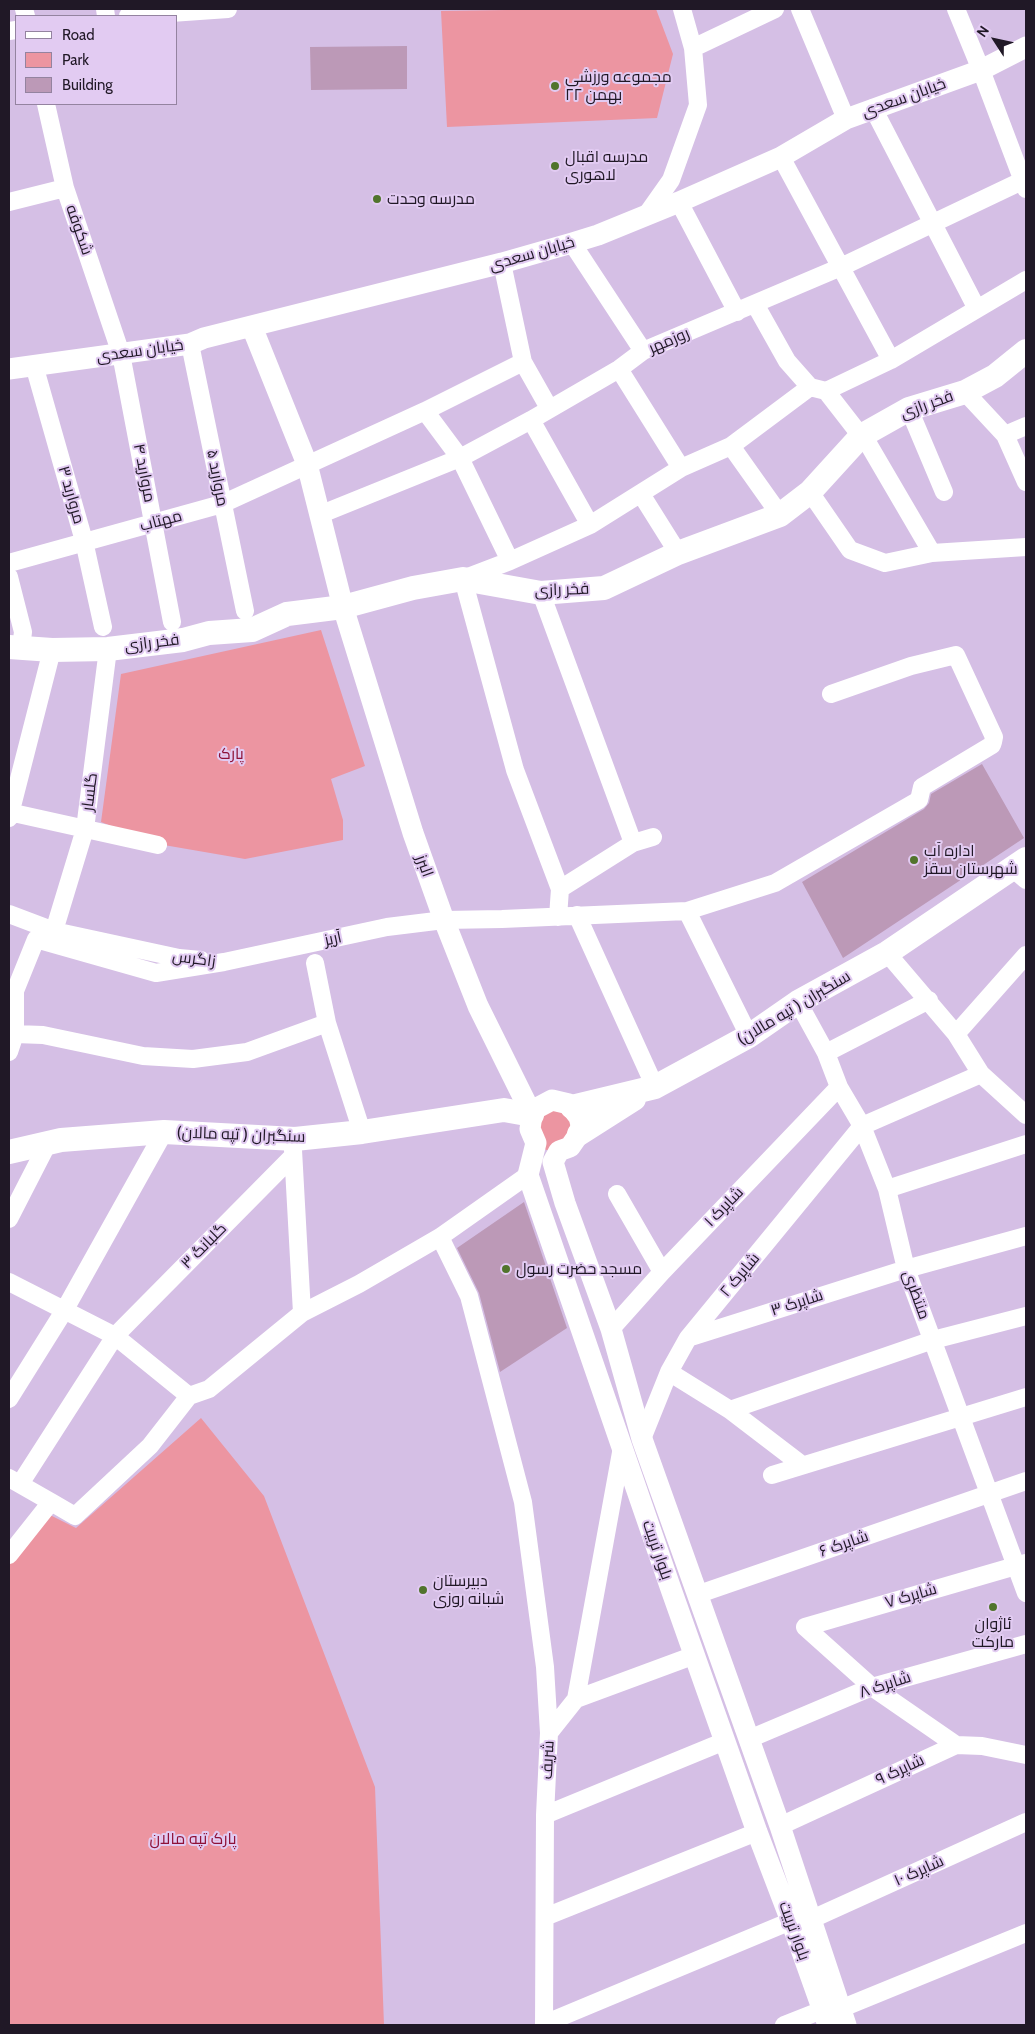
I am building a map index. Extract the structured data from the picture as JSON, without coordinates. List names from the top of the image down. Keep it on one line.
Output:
{"streets":{"main road":["فخر رازی","سنگبران ( تپه مالان)"],"street":["خیابان سعدی","شکوفه","روزمهر","مروارید ۴","مروارید ۵","مرواربد ۳","مهتاب","گلسار","البرز","آریز","زاگرس","شاپرک ۱","گلبانگ ۳","شاپرک ۲","منتظری","شاپرک ۳","شاپرک ۶","بلوار تربیت","شاپرک ۷","شاپرک ۸","شریف","شاپرک ۹","شاپرک ۱۰"]},"crossings":[["خیابان سعدی","شکوفه"],["خیابان سعدی","مروارید ۴"],["خیابان سعدی","مروارید ۵"],["خیابان سعدی","مرواربد ۳"],["خیابان سعدی","البرز"],["شکوفه","مروارید ۴"],["روزمهر","البرز"],["فخر رازی","مرواربد ۳"],["فخر رازی","گلسار"],["فخر رازی","البرز"],["مروارید ۴","مهتاب"],["مروارید ۵","مهتاب"],["مرواربد ۳","مهتاب"],["مرواربد ۳","گلسار"],["مهتاب","البرز"],["گلسار","زاگرس"],["البرز","آریز"],["البرز","سنگبران ( تپه مالان)"],["البرز","بلوار تربیت"],["آریز","زاگرس"],["سنگبران ( تپه مالان)","گلبانگ ۳"],["سنگبران ( تپه مالان)","منتظری"],["سنگبران ( تپه مالان)","بلوار تربیت"],["شاپرک ۱","منتظری"],["شاپرک ۱","بلوار تربیت"],["شاپرک ۲","منتظری"],["شاپرک ۲","شاپرک ۳"],["شاپرک ۲","بلوار تربیت"],["منتظری","شاپرک ۳"],["منتظری","شاپرک ۶"],["منتظری","شاپرک ۷"],["شاپرک ۶","بلوار تربیت"],["بلوار تربیت","شاپرک ۸"],["بلوار تربیت","شریف"],["بلوار تربیت","شاپرک ۹"],["بلوار تربیت","شاپرک ۱۰"],["شاپرک ۷","شاپرک ۸"]],"parks":["پارک","پارک تپه مالان"],"places":["مجموعه ورزشی ۲۲ بهمن","مدرسه اقبال لاهوری","مدرسه وحدت","اداره آب شهرستان سقز","مسجد حضرت رسول","دبیرستان شبانه روزی","ئاژوان مارکت"],"legend":["Road","Park","Building"],"north":"top left"}
